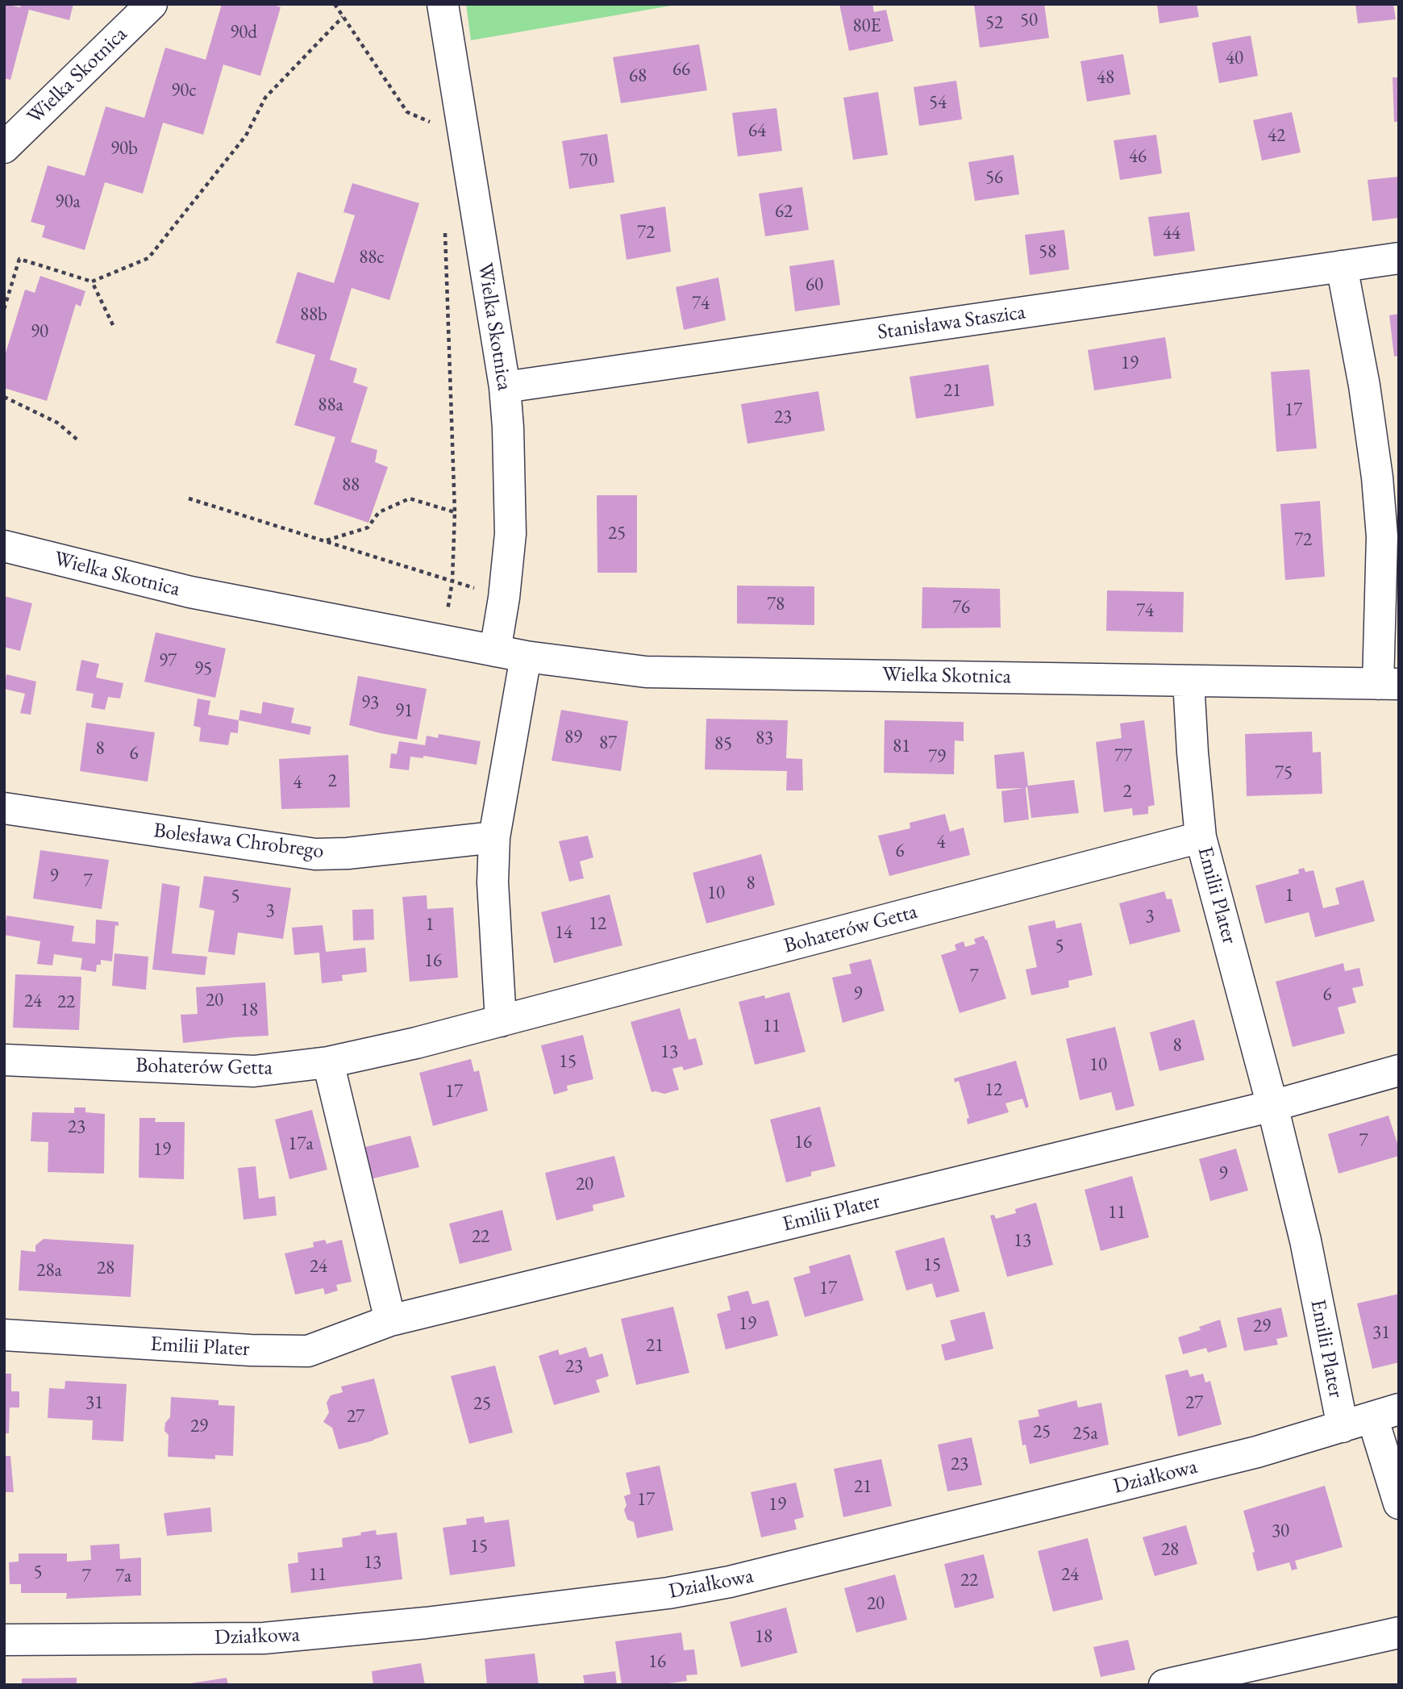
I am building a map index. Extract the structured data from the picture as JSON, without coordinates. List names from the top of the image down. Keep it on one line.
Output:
{"streets":{"street":["Wielka Skotnica","Stanisława Staszica","Bolesława Chrobrego","Emilii Plater","Bohaterów Getta","Działkowa"]},"crossings":[["Wielka Skotnica","Stanisława Staszica"],["Wielka Skotnica","Emilii Plater"],["Emilii Plater","Bohaterów Getta"],["Emilii Plater","Działkowa"]],"house_numbers":["50","52","80E","90d","40","66","68","48","90c","54","64","42","90b","46","70","56","90a","62","72","44","58","88c","60","74","88b","90","19","21","88a","17","23","88","25","72","78","76","74","97","95","93","91","89","83","87","85","81","8","6","77","79","75","2","4","2","4","6","9","7","8","10","1","5","3","3","12","1","14","5","16","7","9","6","20","24","22","18","11","8","13","15","10","12","17","23","7","16","17a","19","9","20","11","22","13","15","24","28","28a","17","19","29","31","21","23","31","27","25","27","29","25","25a","23","21","17","19","30","15","28","13","5","11","24","7","7a","22","20","18","16"]}
